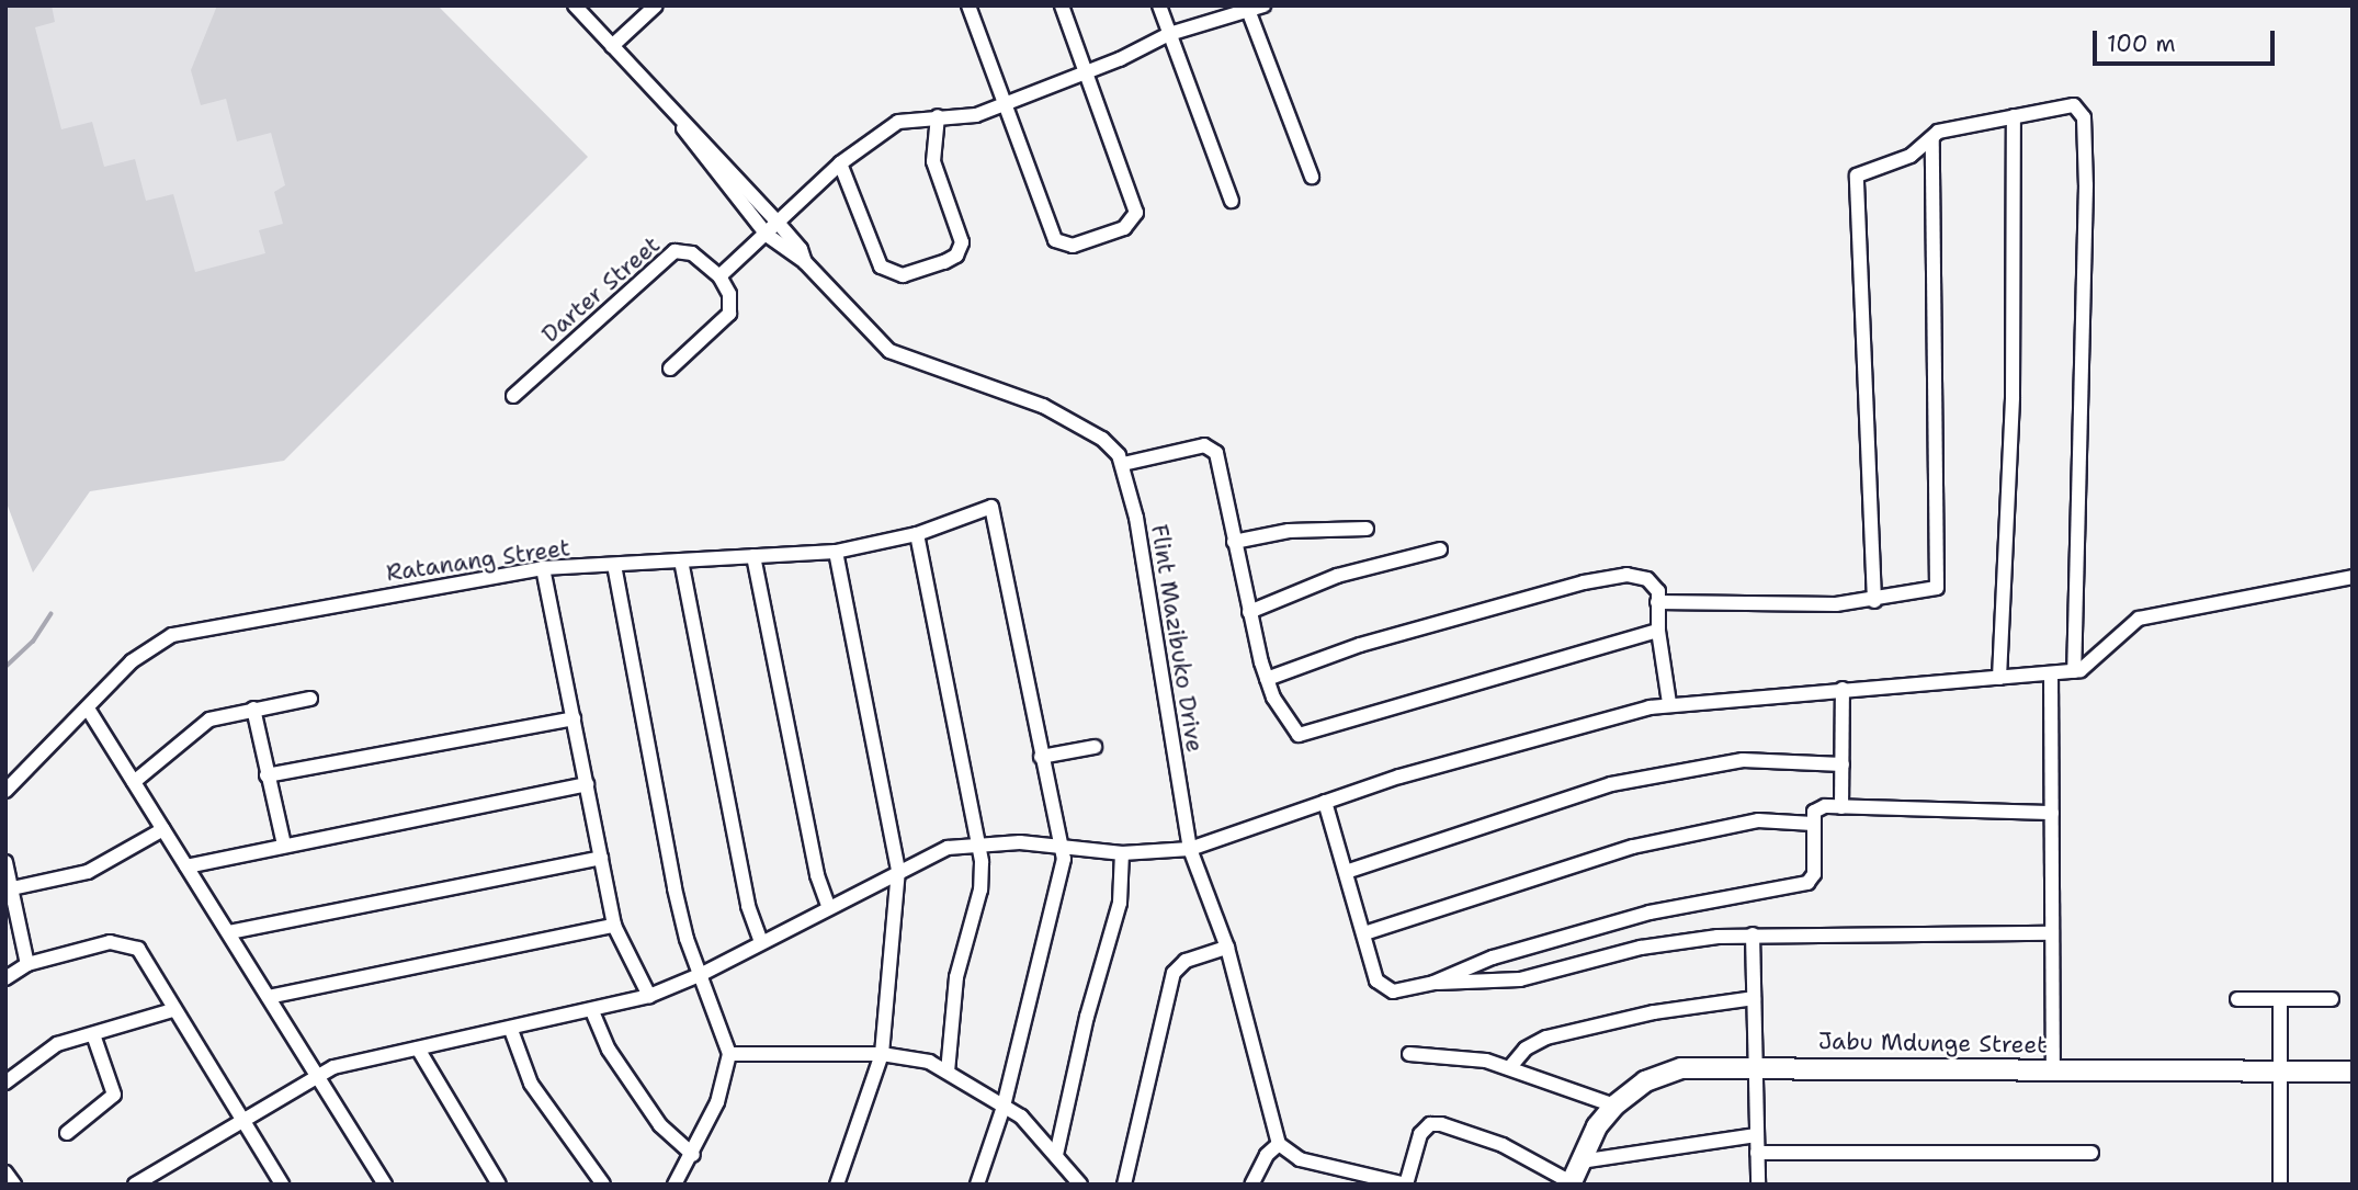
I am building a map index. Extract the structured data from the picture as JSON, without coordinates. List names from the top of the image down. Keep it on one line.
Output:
{"streets":{"street":["Darter Street","Ratanang Street","Flint Mazibuko Drive","Jabu Mdunge Street"]},"scale_bar":"100 m"}
